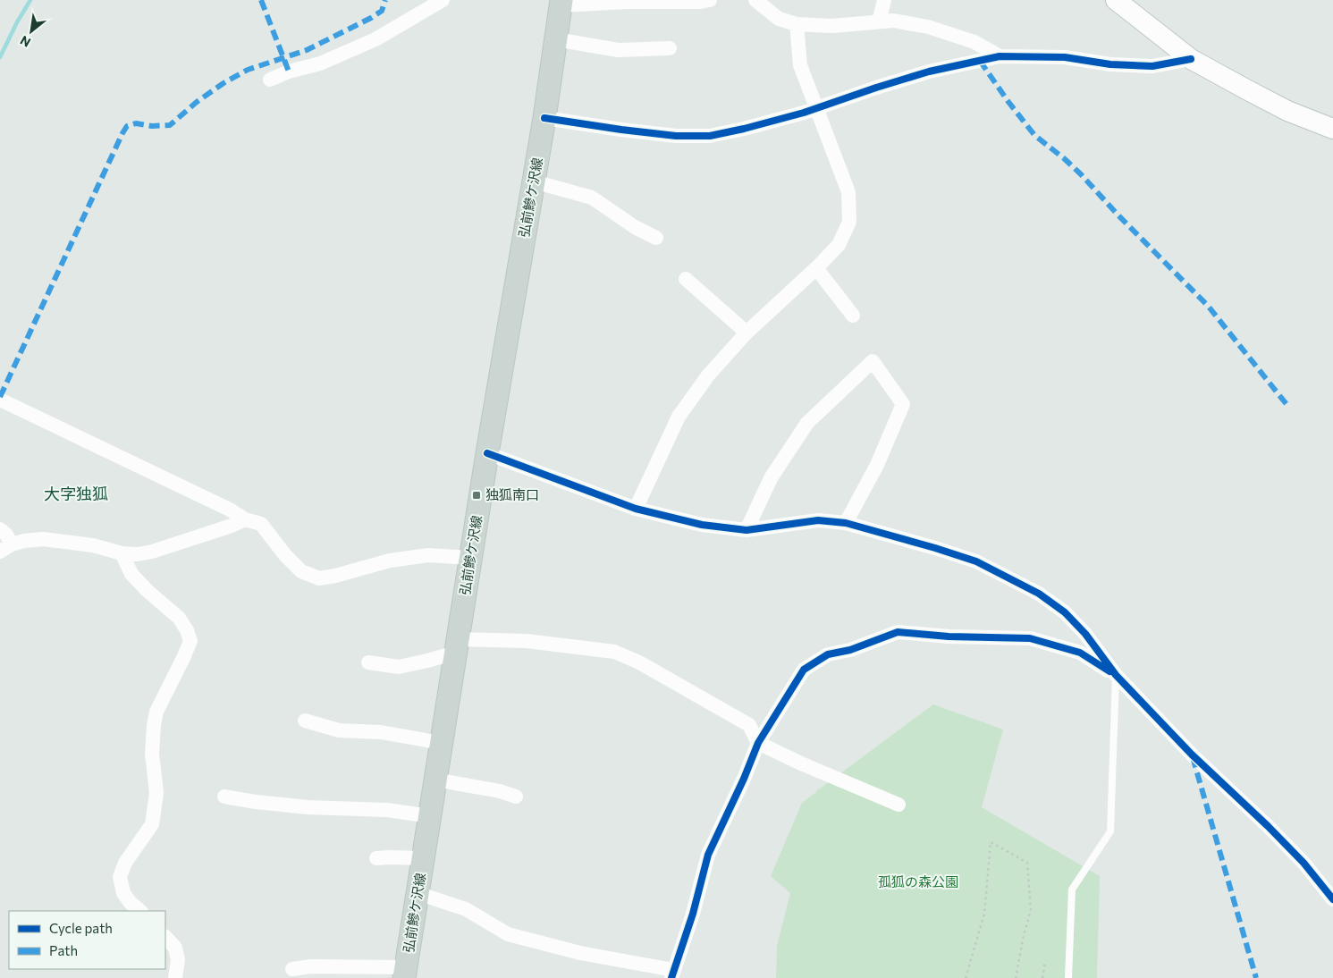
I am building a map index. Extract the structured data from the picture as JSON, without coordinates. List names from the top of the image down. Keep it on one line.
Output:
{"streets":{"main road":["弘前鰺ケ沢線"]},"districts":["大字独狐"],"parks":["孤狐の森公園"],"places":{"transit":["独狐南口"]},"legend":["Cycle path","Path"],"north":"bottom left"}
